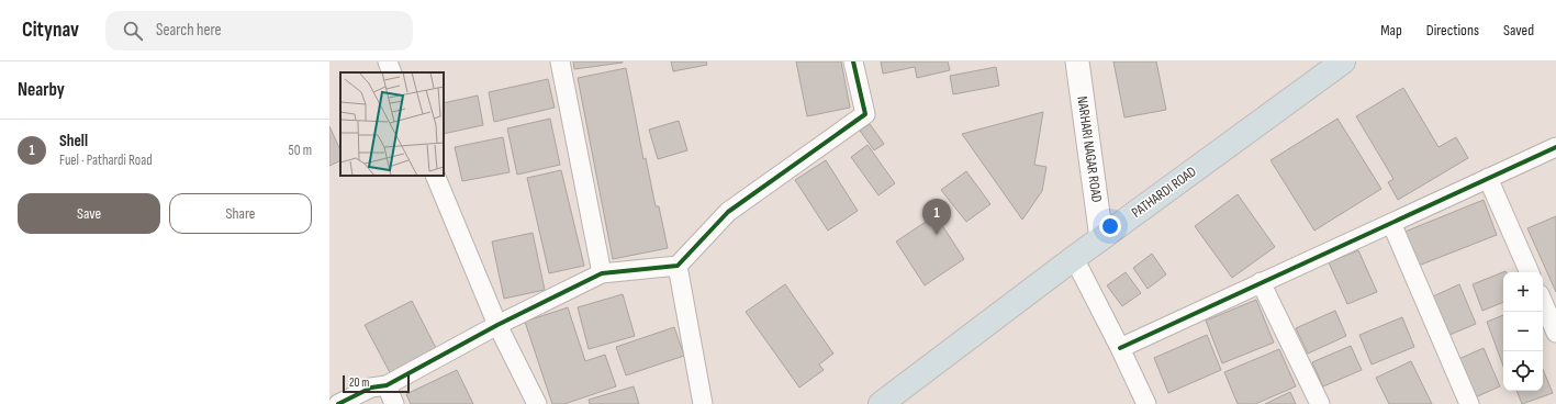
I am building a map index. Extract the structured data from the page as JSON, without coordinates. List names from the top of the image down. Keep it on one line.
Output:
{"streets":{"main road":["PATHARDI ROAD"],"street":["NARHARI NAGAR ROAD"]},"crossings":[["NARHARI NAGAR ROAD","PATHARDI ROAD"]],"scale_bar":"20 m","page":{"header":"Citynav","search":"Search here","nav":["Map","Directions","Saved"],"heading":"Nearby","list":[{"mark":"1","name":"Shell","note":"Fuel · Pathardi Road","value":"50 m"}],"buttons":["Save","Share"],"pins":"1","map_buttons":["+","−"],"scale":"20 m"}}
